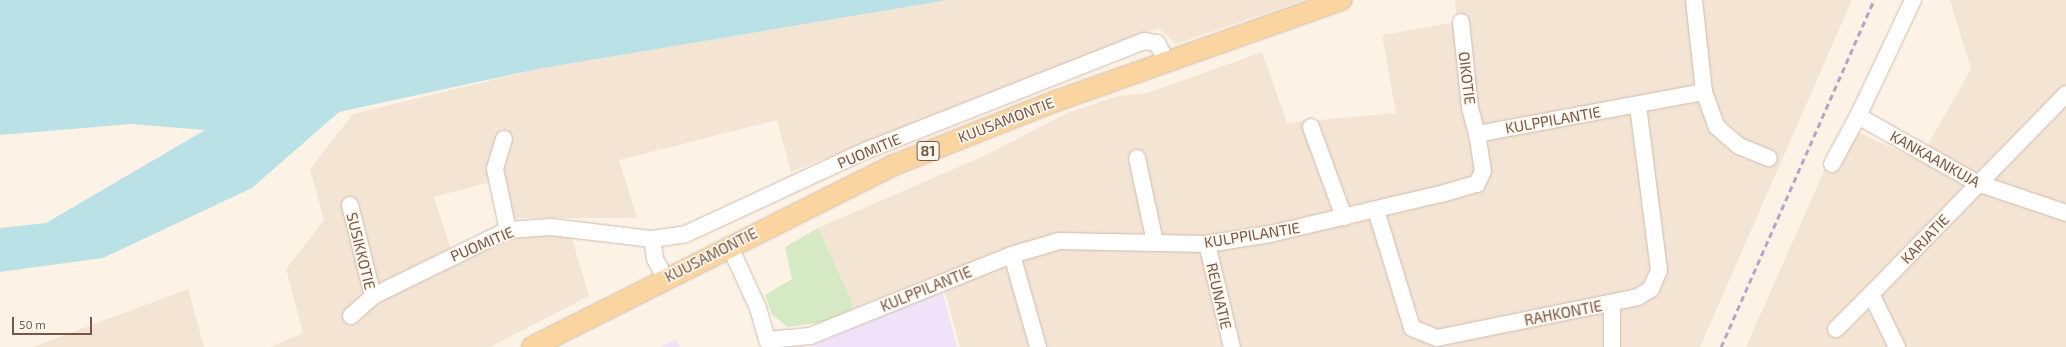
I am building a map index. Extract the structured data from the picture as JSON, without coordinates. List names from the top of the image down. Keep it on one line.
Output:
{"streets":{"main road":["KUUSAMONTIE","81"],"street":["OIKOTIE","KULPPILANTIE","PUOMITIE","KANKAANKUJA","KARJATIE","SUSIKKOTIE","REUNATIE","RAHKONTIE"]},"crossings":[["OIKOTIE","KULPPILANTIE"],["KUUSAMONTIE","KULPPILANTIE"],["KUUSAMONTIE","PUOMITIE"],["KULPPILANTIE","REUNATIE"],["KULPPILANTIE","RAHKONTIE"],["PUOMITIE","SUSIKKOTIE"],["KANKAANKUJA","KARJATIE"]],"scale_bar":"50 m"}
